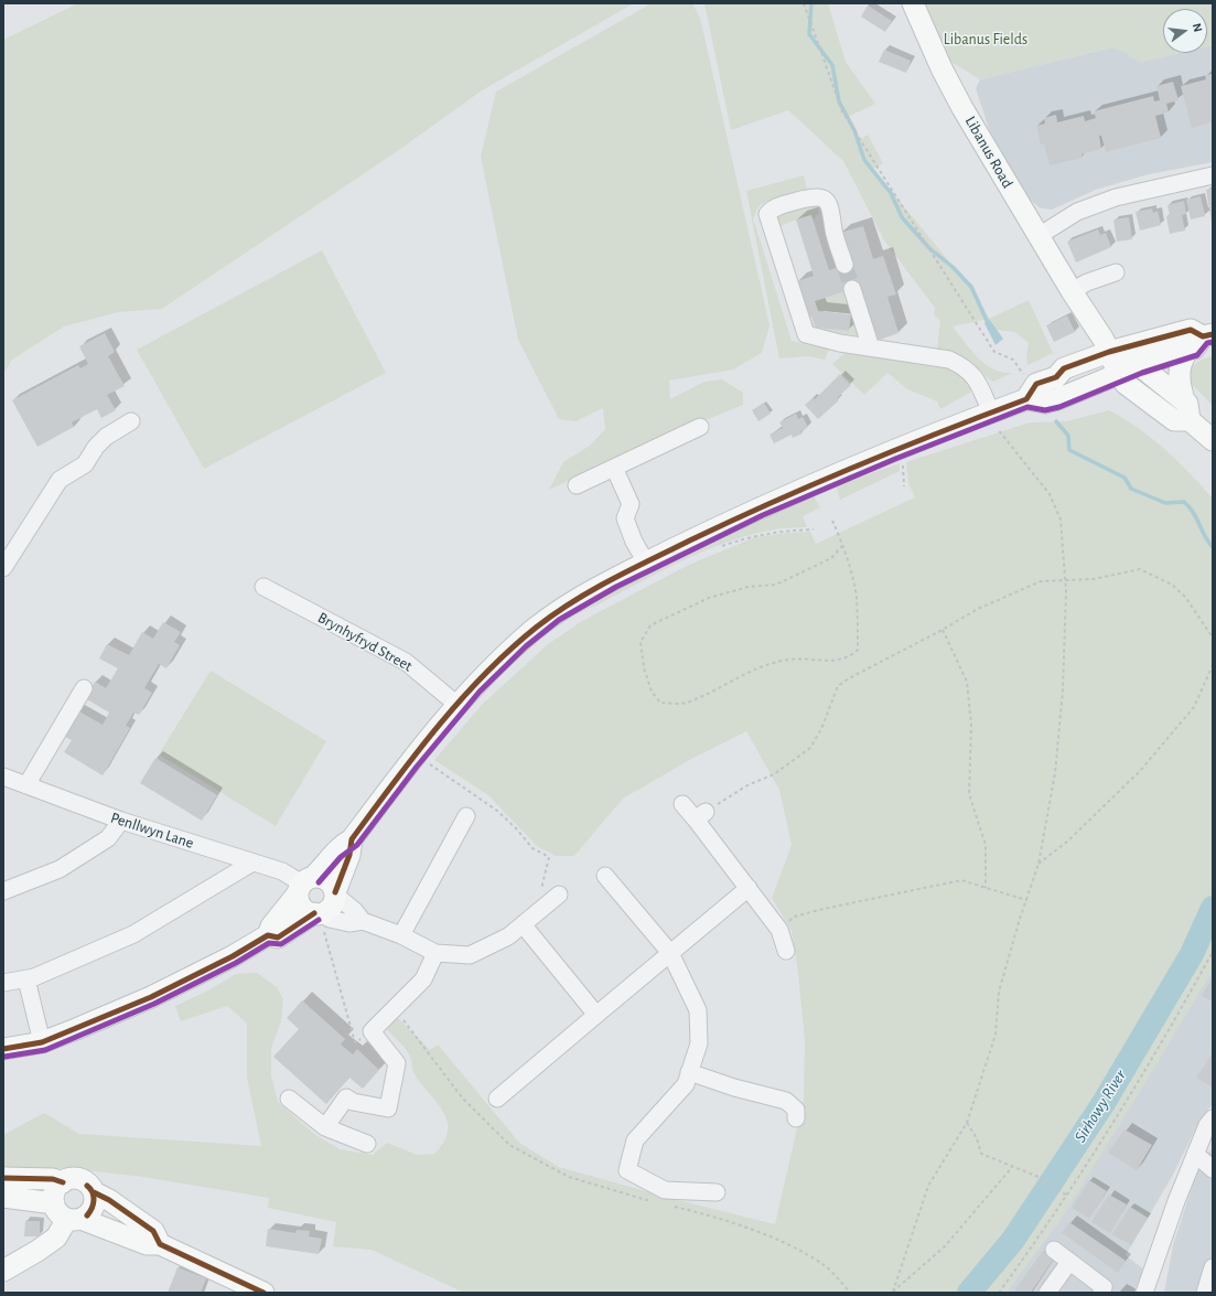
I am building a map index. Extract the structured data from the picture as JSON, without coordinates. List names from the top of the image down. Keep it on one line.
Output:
{"streets":{"main road":["Libanus Road"],"street":["Brynhyfryd Street","Penllwyn Lane"]},"water":["Sirhowy River"],"parks":["Libanus Fields"],"north":"right"}
